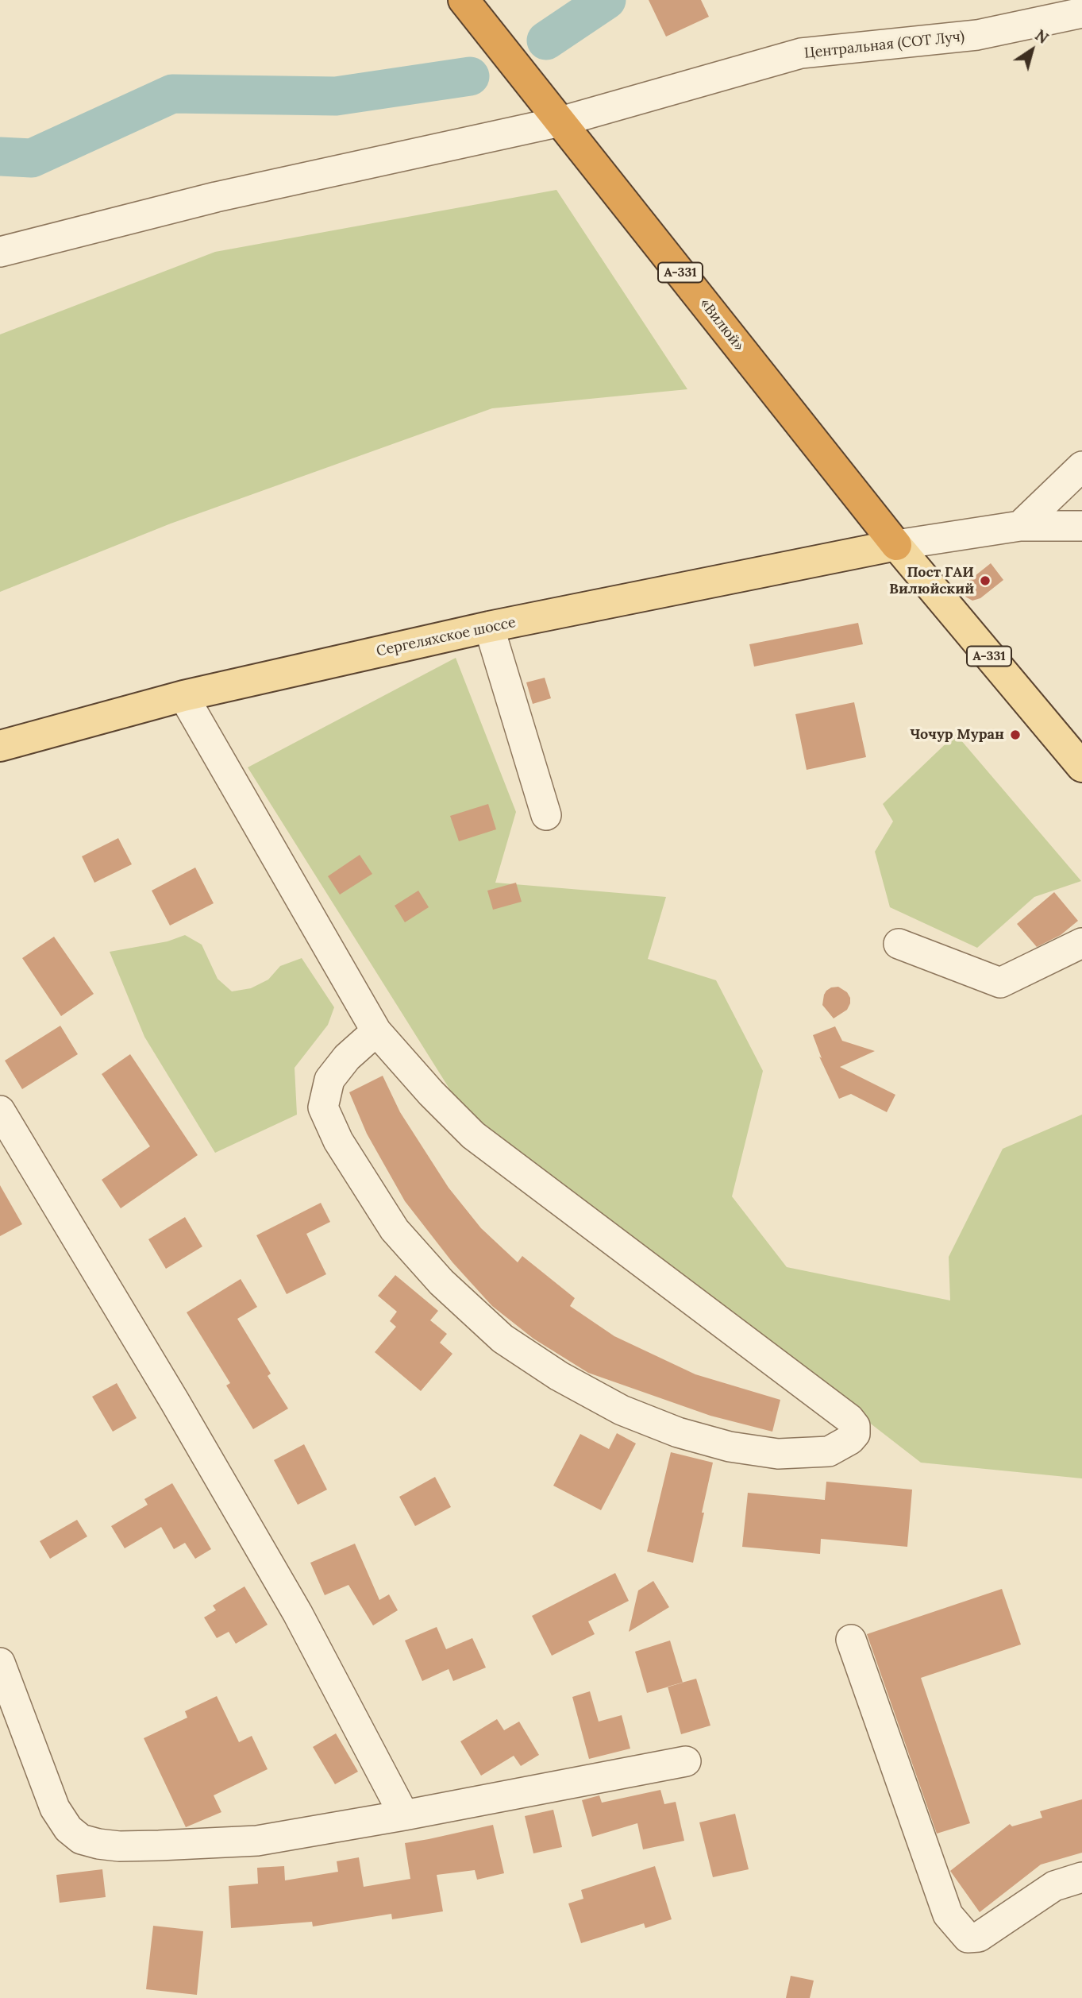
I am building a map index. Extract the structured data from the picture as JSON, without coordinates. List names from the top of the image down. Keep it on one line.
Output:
{"streets":{"highway":["А-331","«Вилюй»"],"main road":["Сергеляхское шоссе"],"street":["Центральная (СОТ Луч)"]},"crossings":[["Центральная (СОТ Луч)","«Вилюй»"],["А-331","«Вилюй»"],["А-331","Сергеляхское шоссе"],["«Вилюй»","Сергеляхское шоссе"]],"places":["Пост ГАИ Вилюйский","Чочур Муран"],"north":"top right"}
